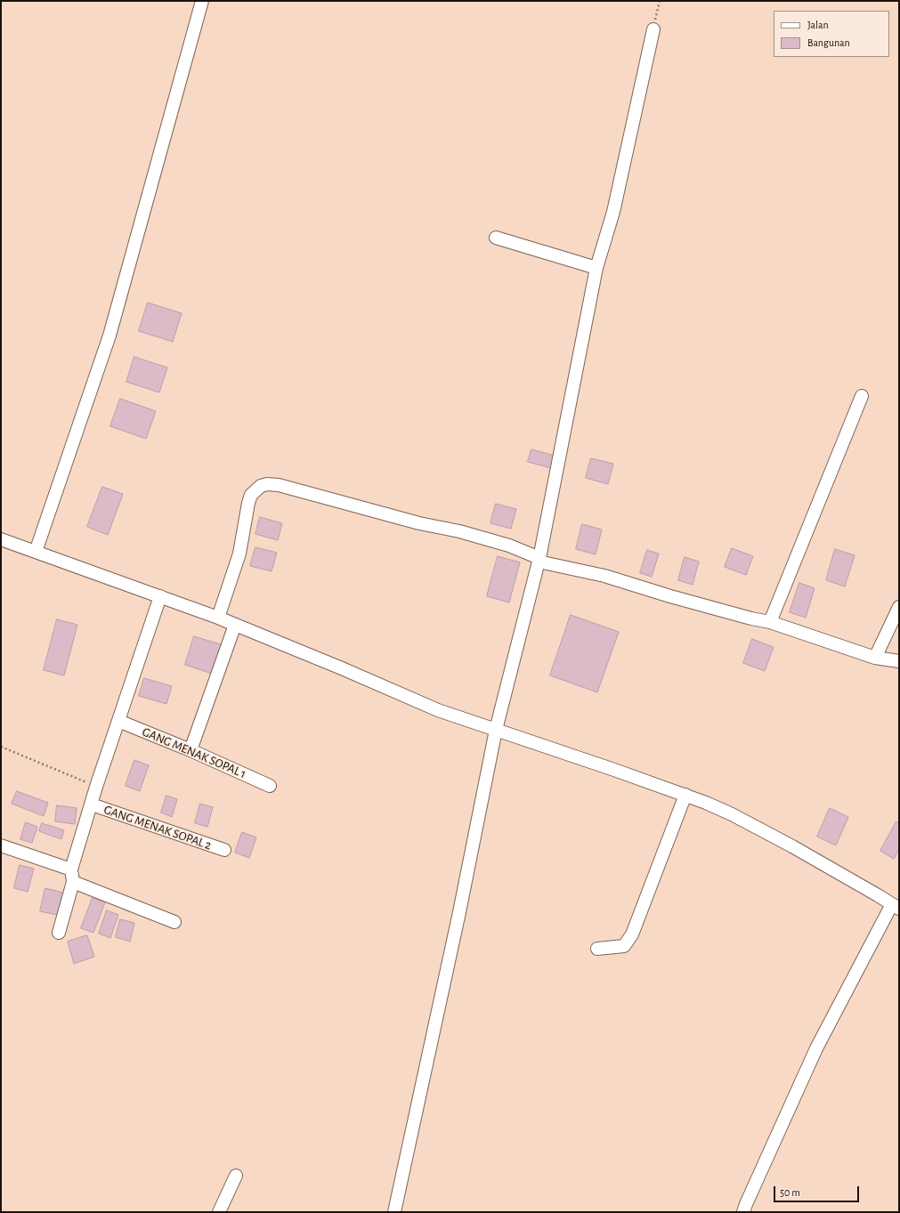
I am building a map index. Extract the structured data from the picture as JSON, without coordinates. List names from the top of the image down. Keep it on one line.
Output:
{"streets":{"street":["GANG MENAK SOPAL 1","GANG MENAK SOPAL 2"]},"legend":["Jalan","Bangunan"],"scale_bar":"50 m"}
